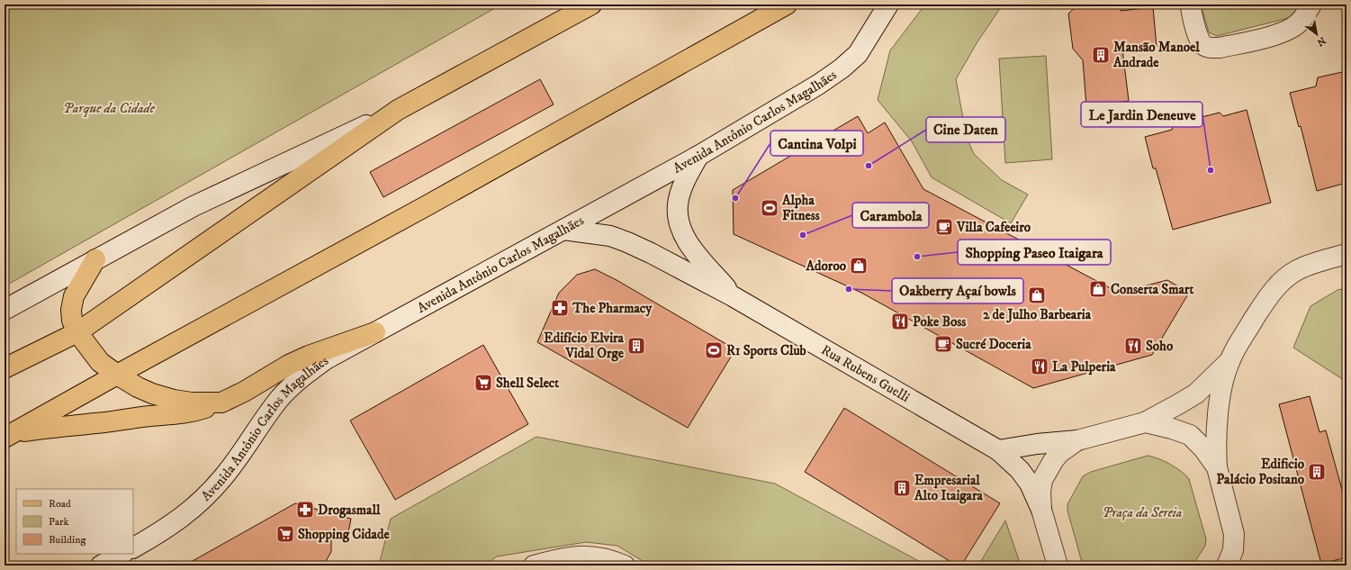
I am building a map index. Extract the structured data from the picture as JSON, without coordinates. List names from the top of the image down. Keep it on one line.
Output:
{"streets":{"street":["Avenida Antônio Carlos Magalhães","Rua Rubens Guelli"]},"crossings":[["Avenida Antônio Carlos Magalhães","Rua Rubens Guelli"]],"parks":["Parque da Cidade","Praça da Sereia"],"places":{"building":["Mansão Manoel Andrade","Edifício Elvira Vidal Orge","Edificio Palácio Positano","Empresarial Alto Itaigara"],"other":["Cine Daten","Le Jardin Deneuve","Cantina Volpi","Carambola","Shopping Paseo Itaigara","Oakberry Açaí bowls"],"sports":["Alpha Fitness","R1 Sports Club"],"cafe":["Villa Cafeeiro","Sucré Doceria"],"shop":["Adoroo","Conserta Smart","2 de Julho Barbearia"],"pharmacy":["The Pharmacy","Drogasmall"],"restaurant":["Poke Boss","Soho","La Pulperia"],"supermarket":["Shell Select","Shopping Cidade"]},"legend":["Road","Park","Building"],"north":"bottom right"}
